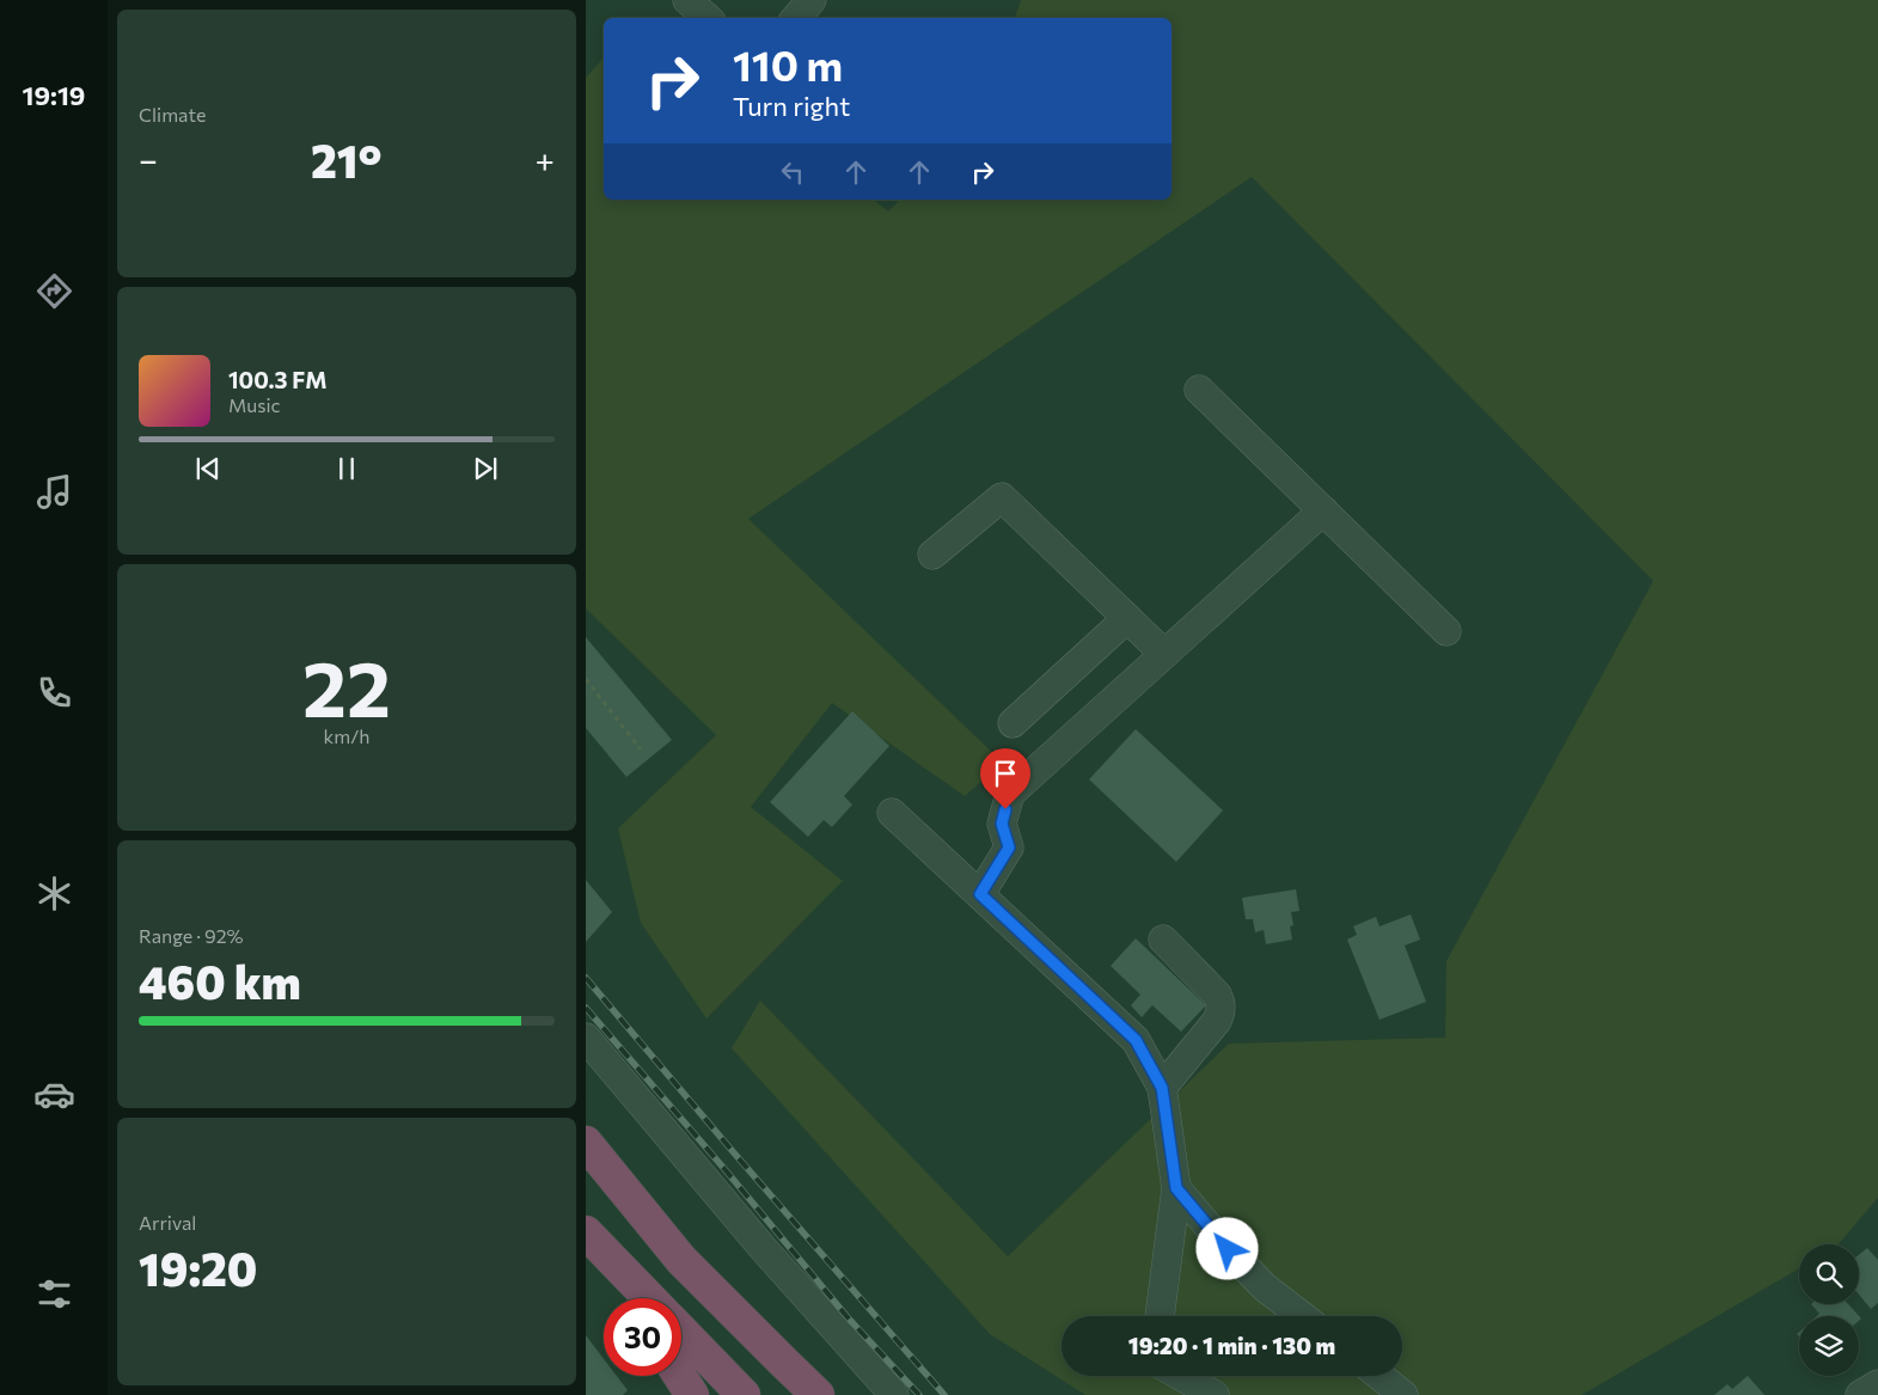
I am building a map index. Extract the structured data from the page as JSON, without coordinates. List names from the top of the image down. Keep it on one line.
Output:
{"page":{"tabs":"19:19","tile":["Climate",["22","km/h"],["Range · 92%","460 km"],["Arrival","19:20"]],"turn":["110 m","Turn right"],"heat":["−","21°","+"],"song":["100.3 FM","Music"],"limit":"30","trip":"19:20 · 1 min · 130 m"}}
